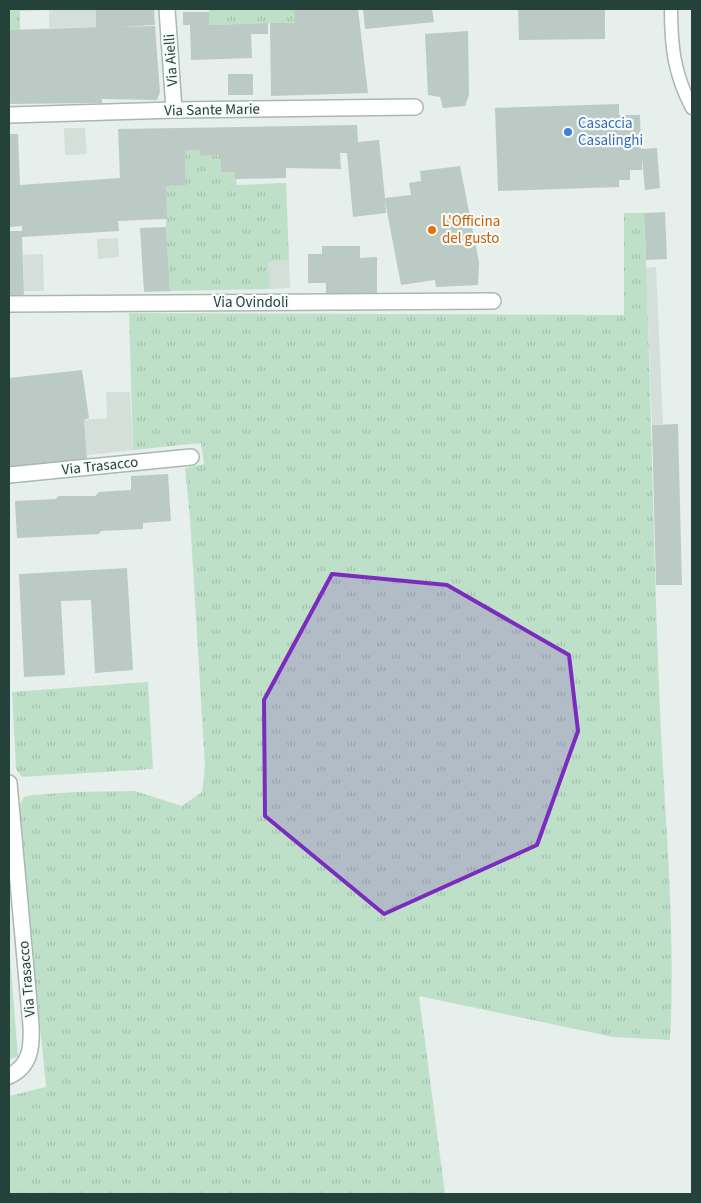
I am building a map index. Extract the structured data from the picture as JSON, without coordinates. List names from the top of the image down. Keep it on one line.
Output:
{"streets":{"street":["Via Aielli","Via Sante Marie","Via Ovindoli","Via Trasacco"]},"crossings":[["Via Aielli","Via Sante Marie"]],"places":["Casaccia Casalinghi","L'Officina del gusto"]}
